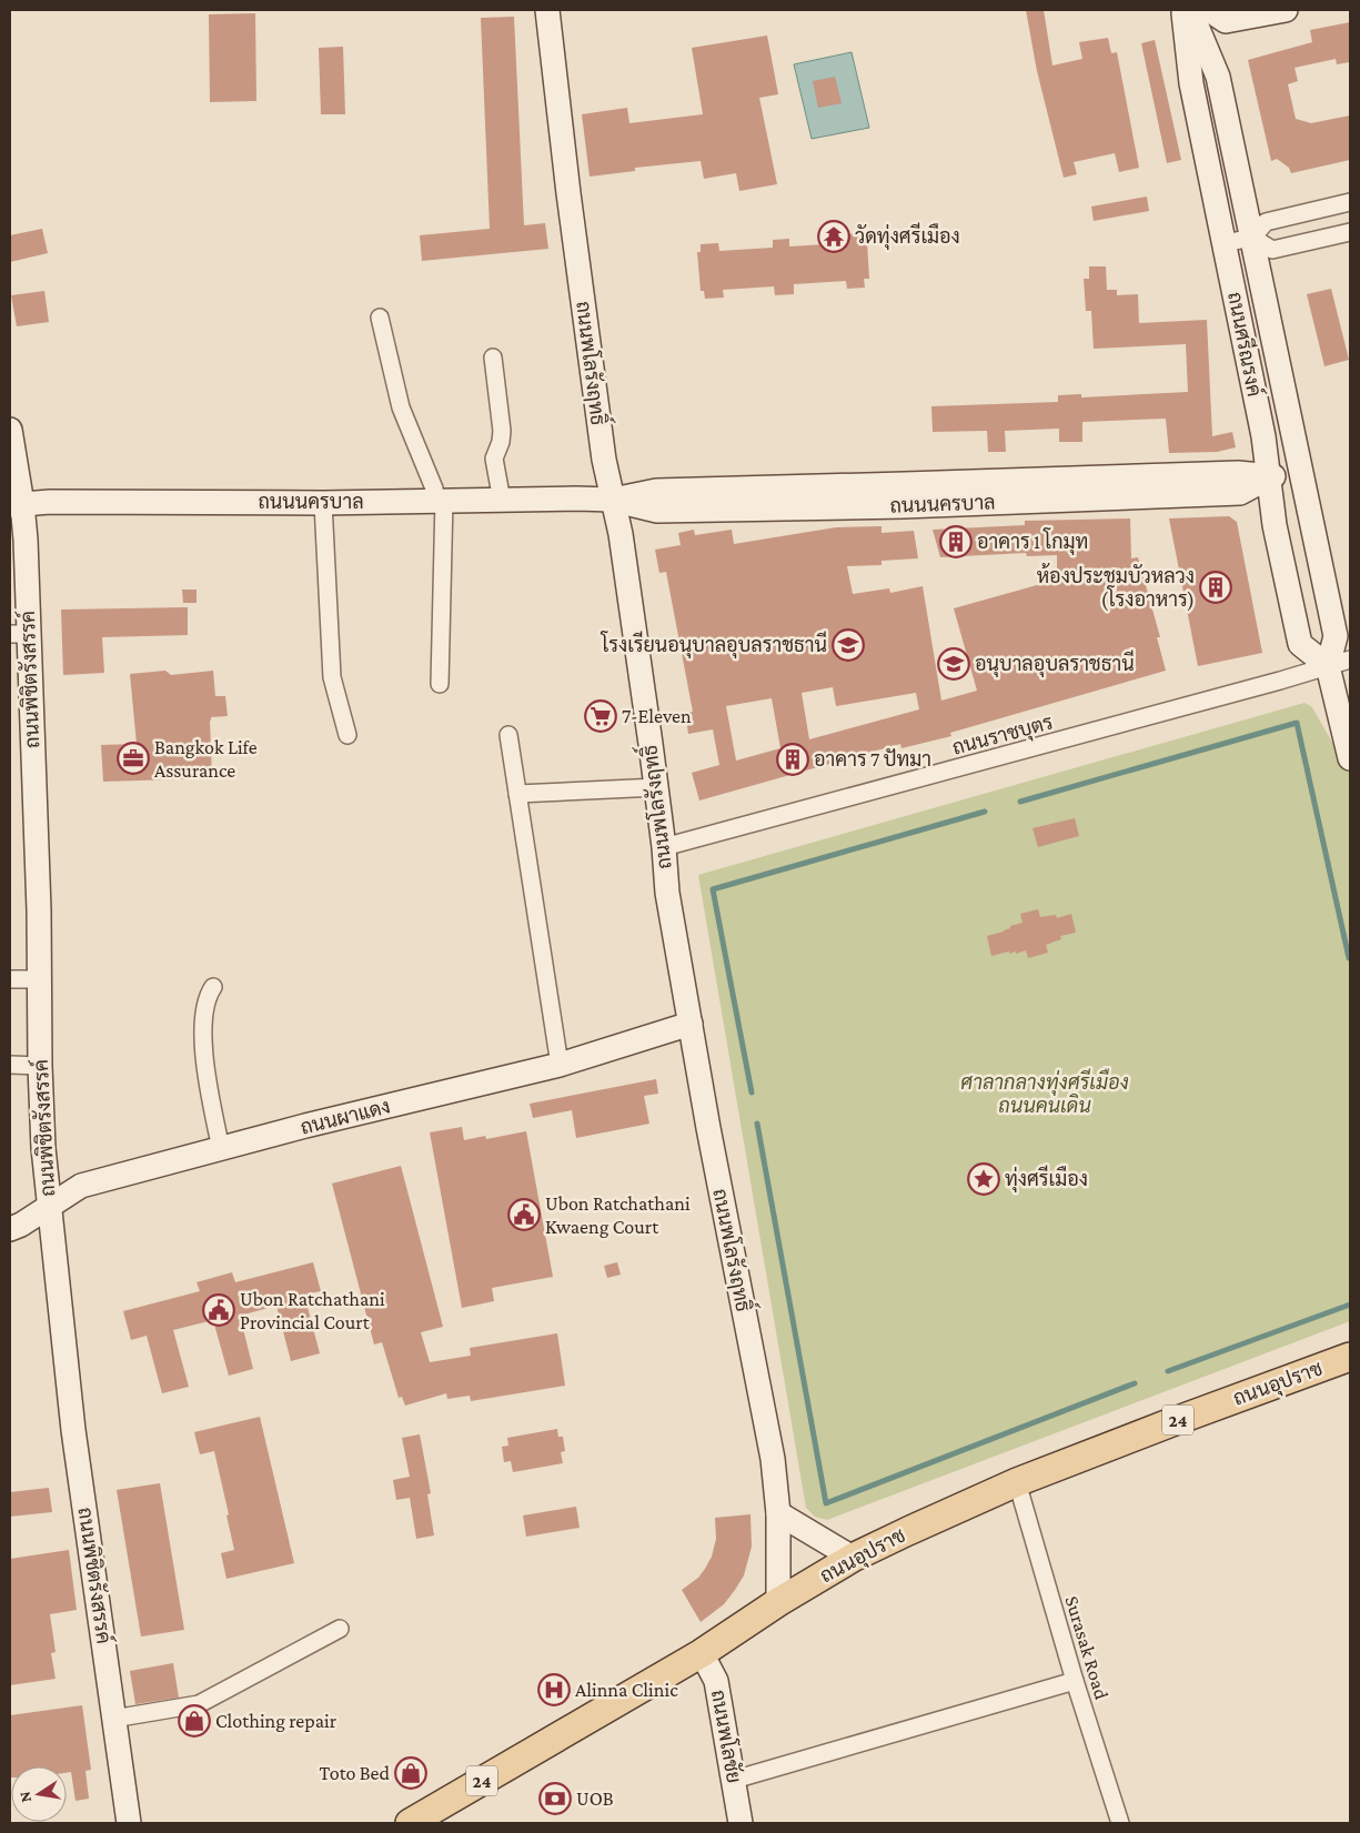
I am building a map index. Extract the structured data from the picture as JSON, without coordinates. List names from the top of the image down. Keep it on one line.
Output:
{"streets":{"main road":["ถนนอุปราช","24"],"street":["ถนนศรีณรงค์","ถนนพโลรังฤทธิ์","ถนนนครบาล","ถนนพิชิตรังสรรค์","ถนนราชบุตร","ถนนผาแดง","Surasak Road","ถนนพโลชัย"]},"crossings":[["ถนนศรีณรงค์","ถนนนครบาล"],["ถนนศรีณรงค์","ถนนราชบุตร"],["ถนนพโลรังฤทธิ์","ถนนนครบาล"],["ถนนพโลรังฤทธิ์","ถนนราชบุตร"],["ถนนพโลรังฤทธิ์","ถนนผาแดง"],["ถนนพโลรังฤทธิ์","ถนนอุปราช"],["ถนนนครบาล","ถนนพิชิตรังสรรค์"],["ถนนพิชิตรังสรรค์","ถนนผาแดง"],["ถนนอุปราช","Surasak Road"],["ถนนอุปราช","ถนนพโลชัย"]],"parks":["ศาลากลางทุ่งศรีเมือง ถนนคนเดิน"],"places":{"temple":["วัดทุ่งศรีเมือง"],"building":["อาคาร 1 โกมุท","ห้องประชุมบัวหลวง (โรงอาหาร)","อาคาร 7 ปัทมา"],"school or university":["โรงเรียนอนุบาลอุบลราชธานี","อนุบาลอุบลราชธานี"],"supermarket":["7-Eleven"],"office":["Bangkok Life Assurance"],"place":["ทุ่งศรีเมือง"],"public building":["Ubon Ratchathani Kwaeng Court","Ubon Ratchathani Provincial Court"],"hospital":["Alinna Clinic"],"shop":["Clothing repair","Toto Bed"],"bank":["UOB"]},"north":"left"}
